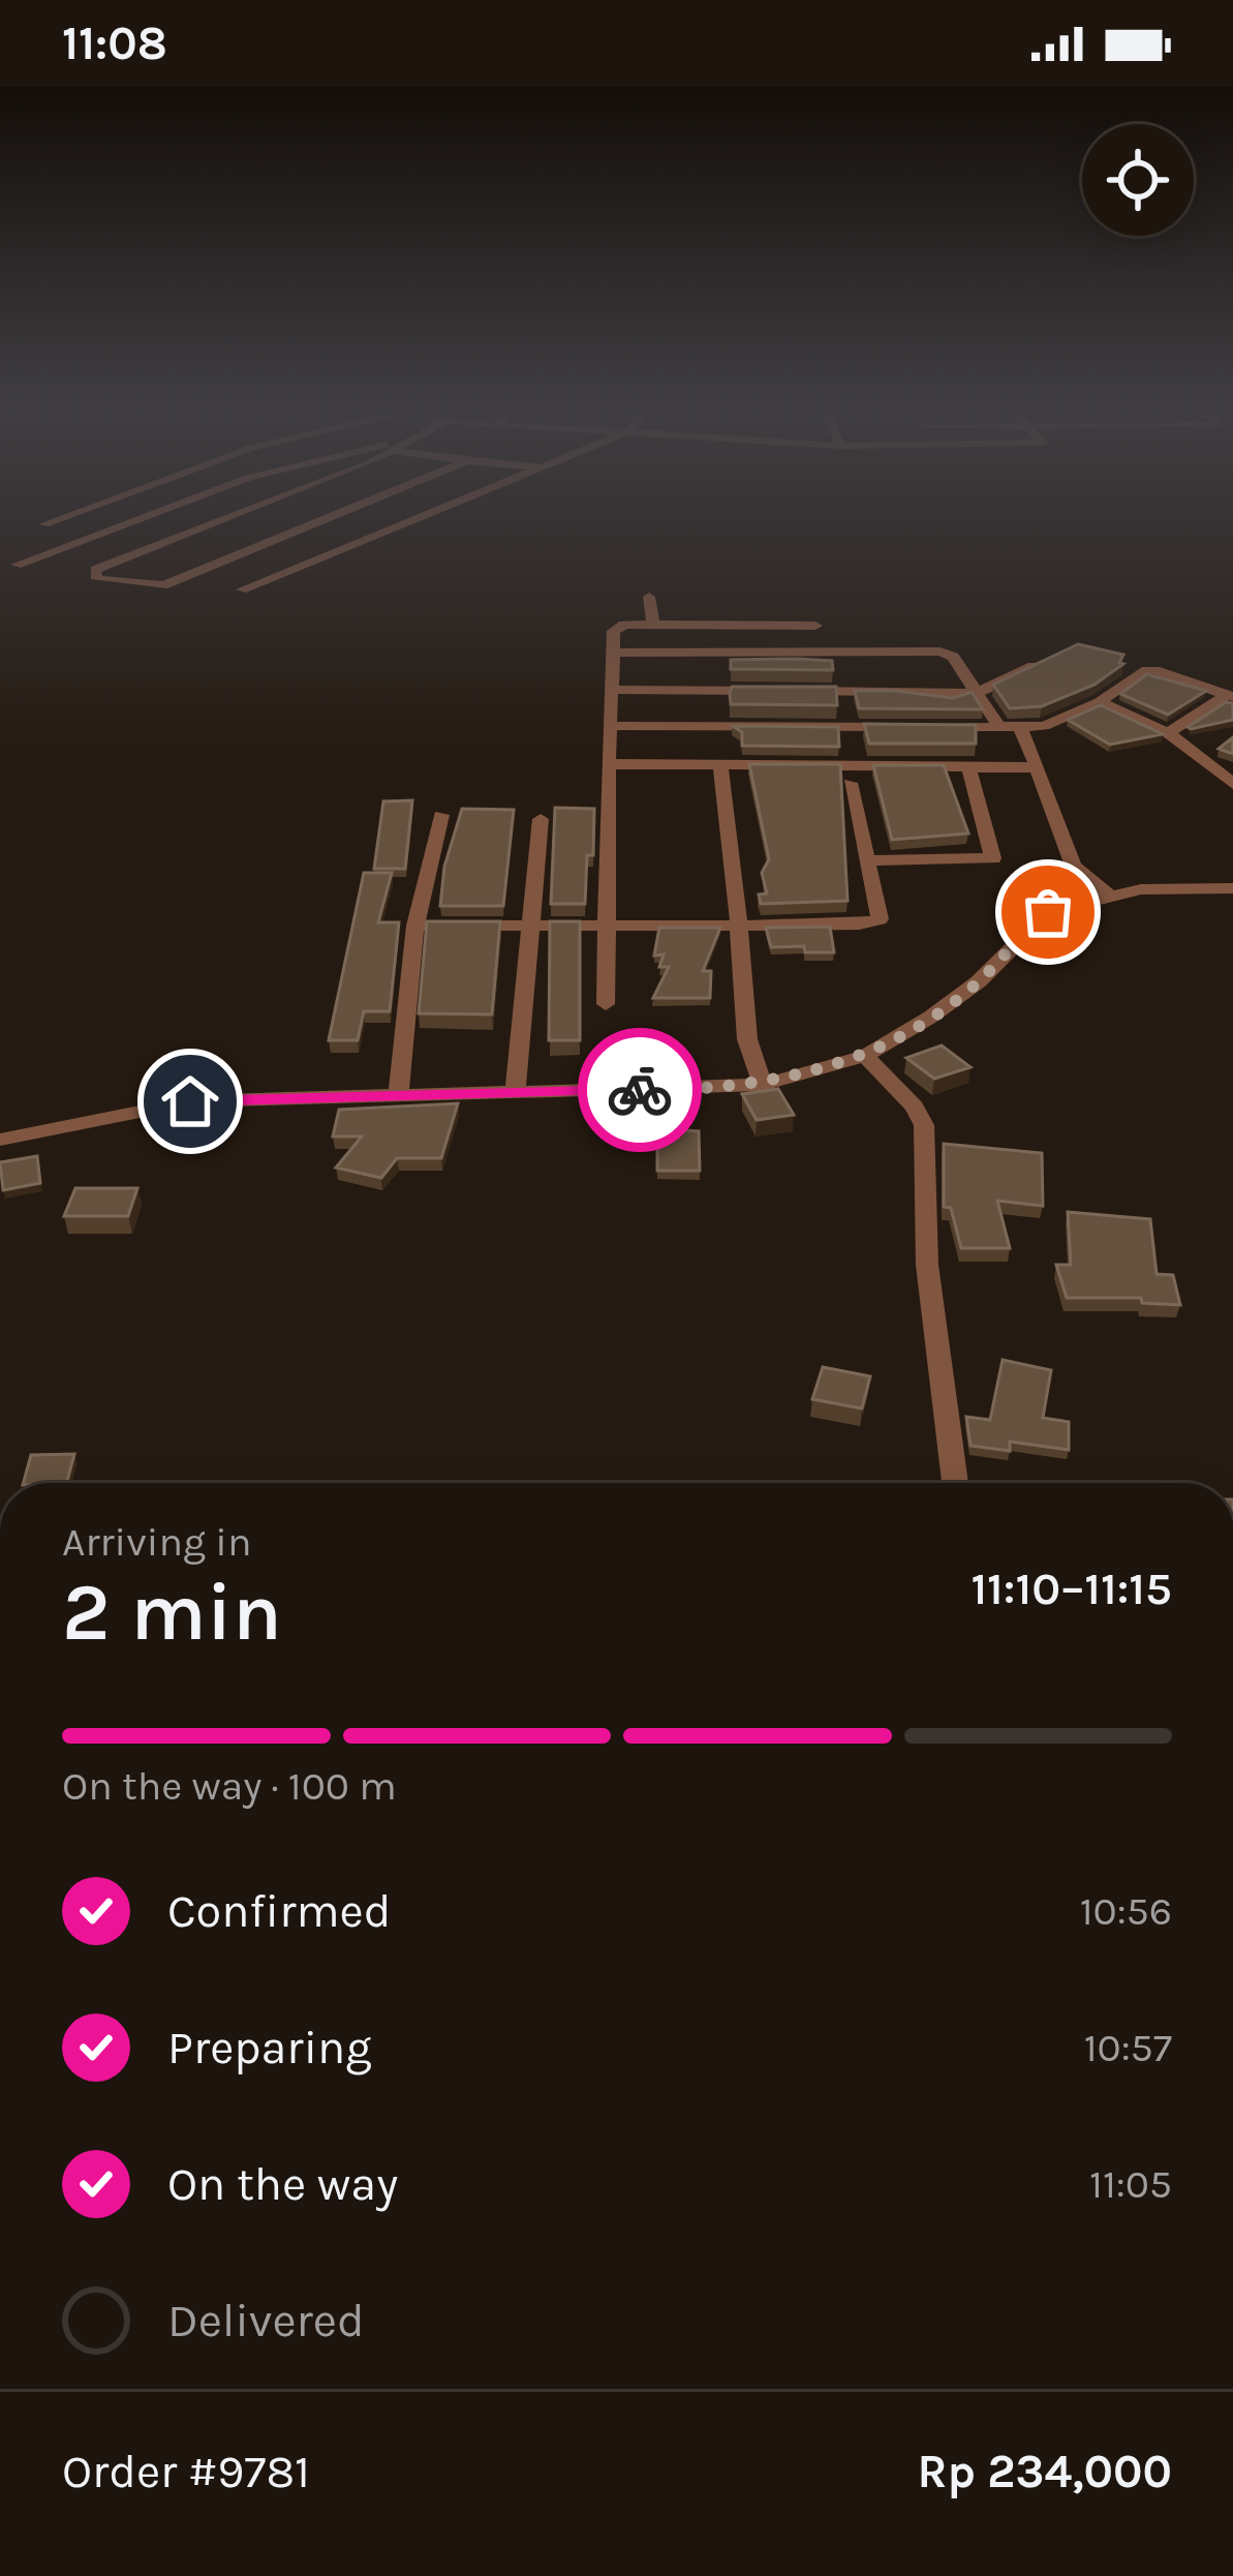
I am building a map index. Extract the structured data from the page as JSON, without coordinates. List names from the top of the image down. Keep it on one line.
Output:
{"page":{"status":"11:08","heading":["2 min","Arriving in","11:10–11:15"],"panel":["Order #9781","Rp 234,000"],"bar":"On the way · 100 m","list":[["Confirmed","10:56"],["Preparing","10:57"],["On the way","11:05"],"Delivered"]}}
